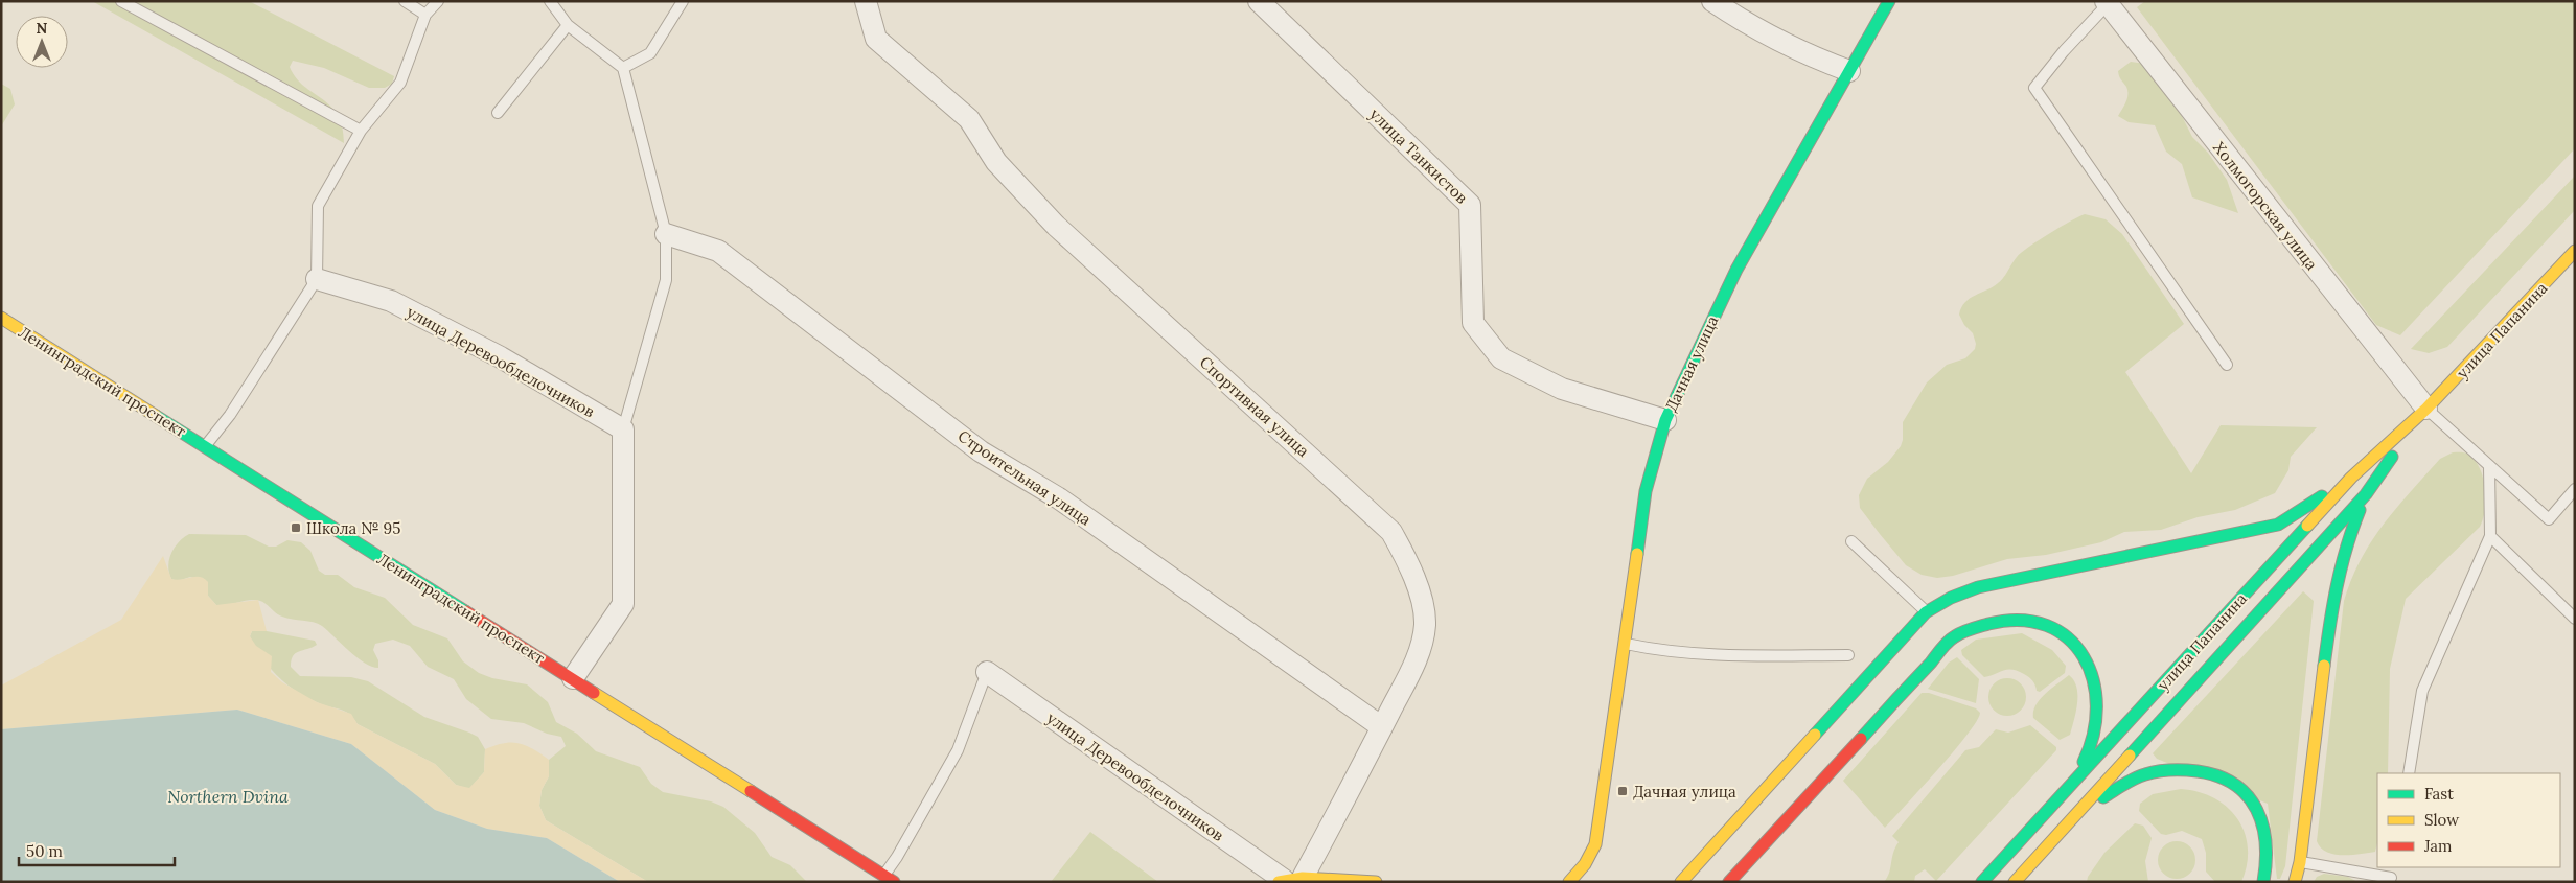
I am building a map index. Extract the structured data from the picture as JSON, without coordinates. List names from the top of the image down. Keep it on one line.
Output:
{"streets":{"main road":["улица Папанина","Дачная улица","Ленинградский проспект"],"street":["улица Танкистов","Холмогорская улица","улица Деревообделочников","Спортивная улица","Строительная улица"]},"crossings":[["улица Танкистов","Дачная улица"],["Холмогорская улица","улица Папанина"],["улица Деревообделочников","Спортивная улица"],["Спортивная улица","Строительная улица"]],"water":["Northern Dvina"],"places":{"transit":["Школа № 95","Дачная улица"]},"legend":["Fast","Slow","Jam"],"scale_bar":"50 m","north":"top"}
